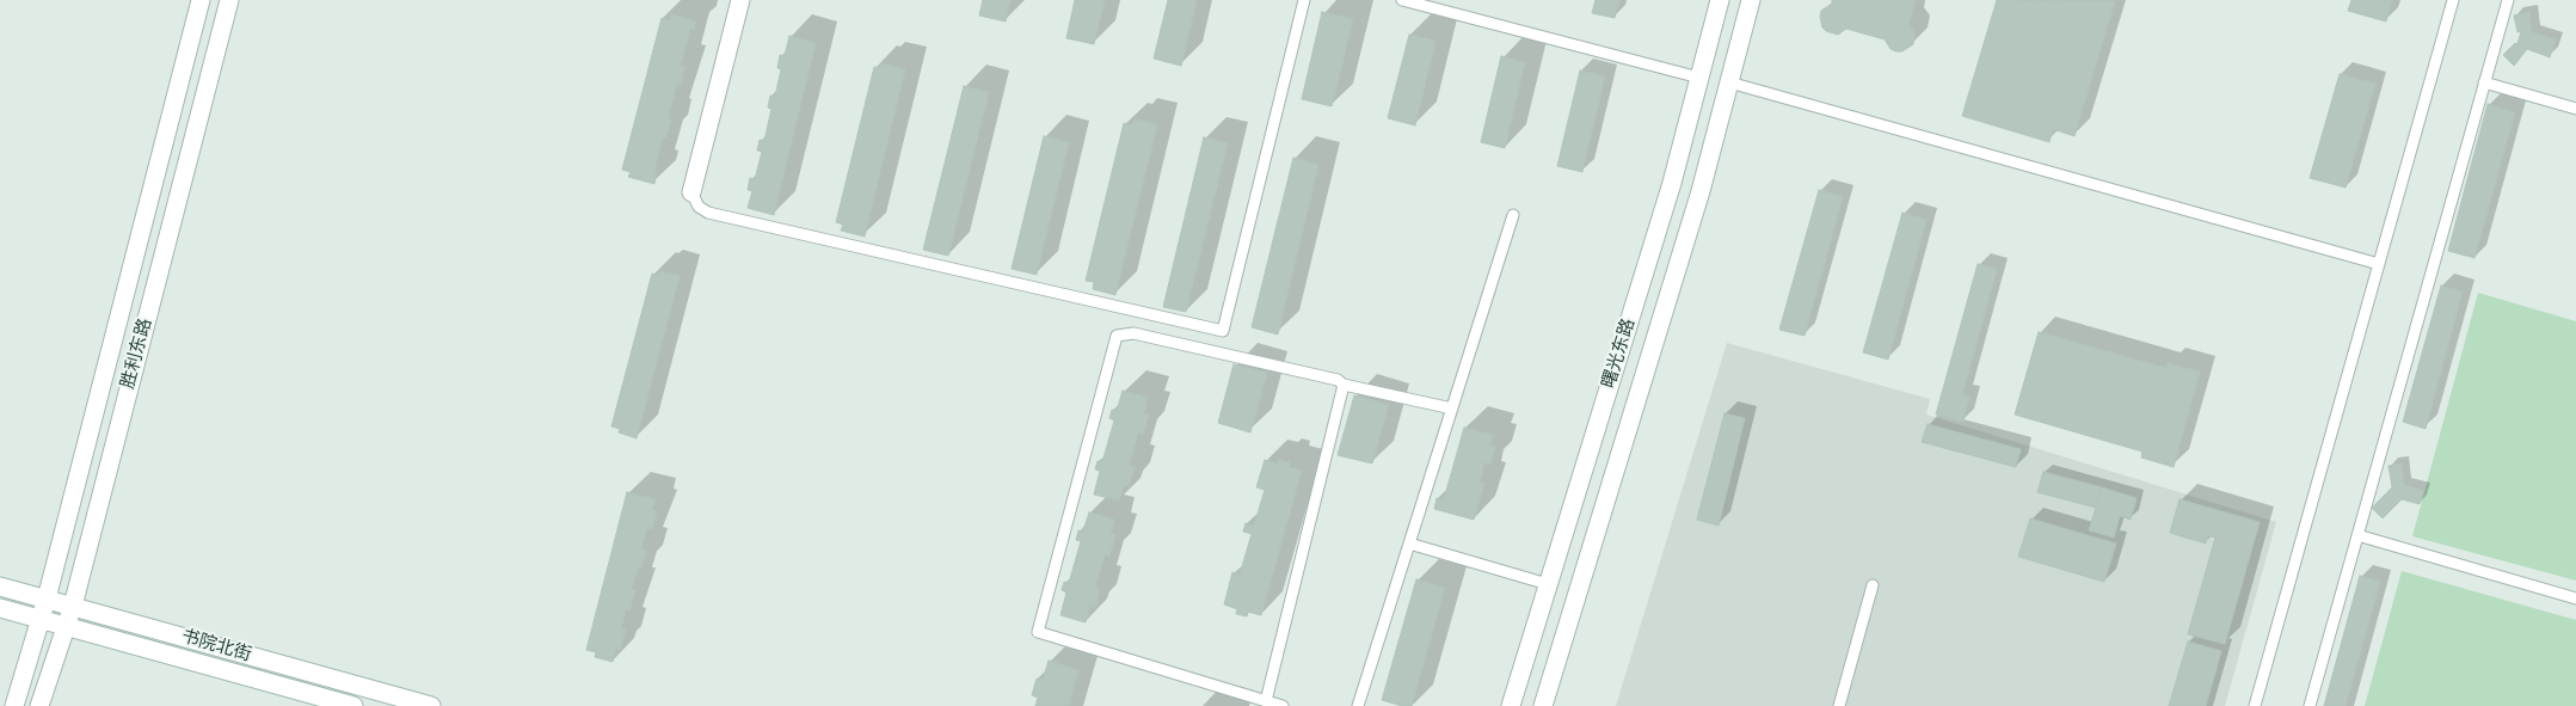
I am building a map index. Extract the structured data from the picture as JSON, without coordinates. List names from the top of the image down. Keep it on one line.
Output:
{"streets":{"street":["胜利东路","曙光东路","书院北街"]},"crossings":[["胜利东路","书院北街"]]}
